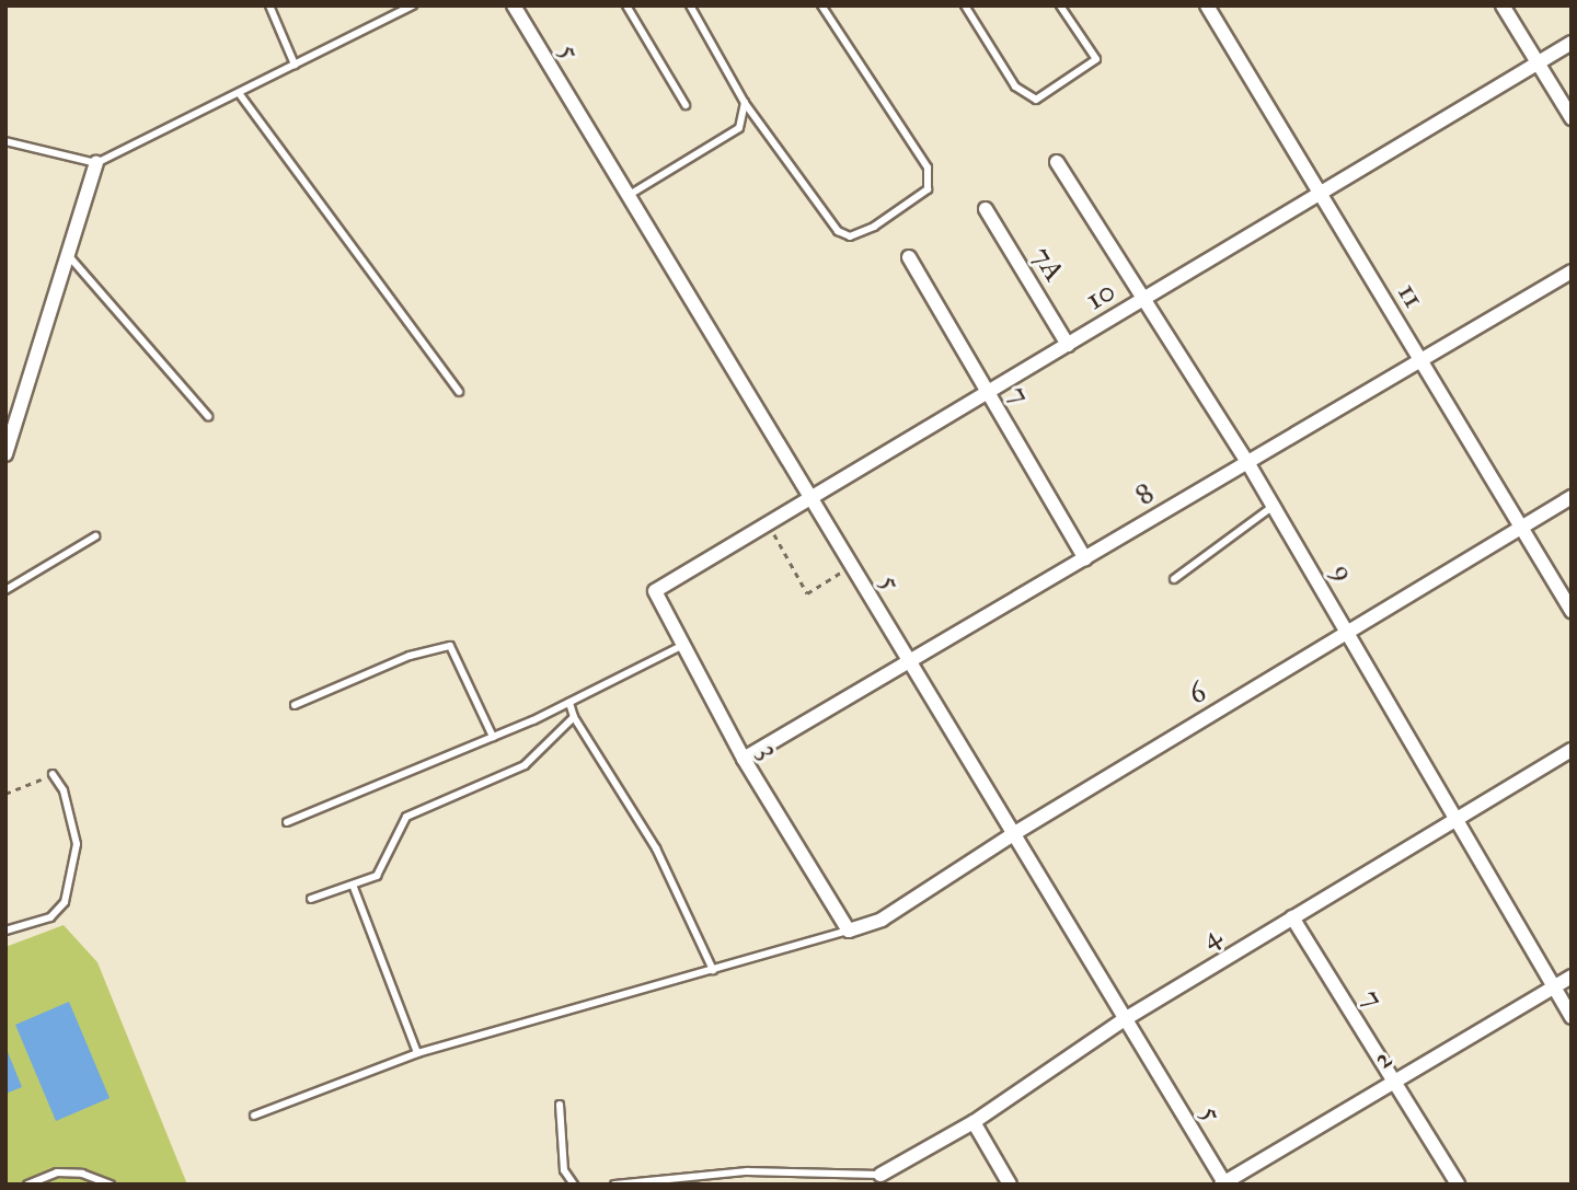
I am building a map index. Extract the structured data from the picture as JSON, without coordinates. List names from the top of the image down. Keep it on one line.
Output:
{"streets":{"street":["5","7A","10","11","7","8","9","6","3","4","2"]},"crossings":[["5","10"],["5","8"],["5","6"],["5","4"],["5","2"],["7A","10"],["10","11"],["10","7"],["10","9"],["10","3"],["11","8"],["11","6"],["7","8"],["7","4"],["7","2"],["8","9"],["8","3"],["9","6"],["9","4"],["9","2"],["6","3"]]}
